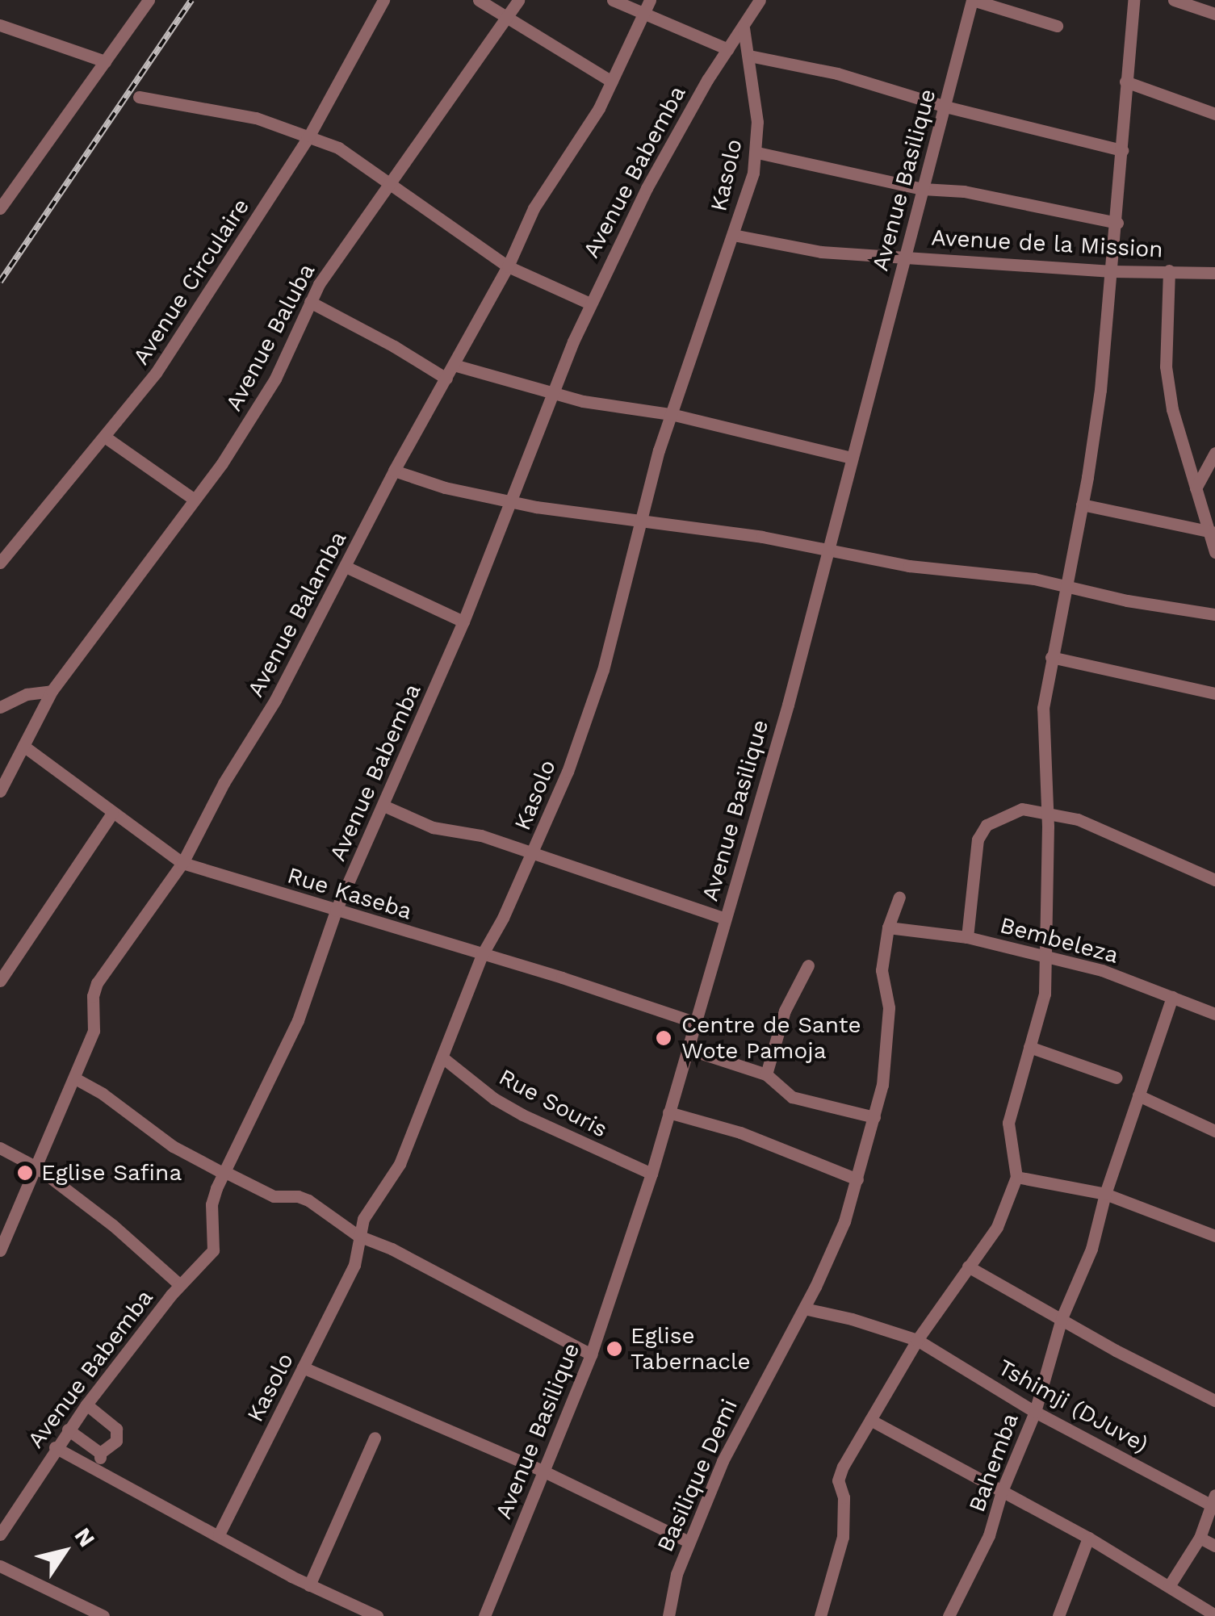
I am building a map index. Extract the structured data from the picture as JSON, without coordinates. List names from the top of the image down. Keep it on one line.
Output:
{"streets":{"street":["Avenue Babemba","Kasolo","Avenue Basilique","Avenue de la Mission","Avenue Circulaire","Avenue Baluba","Avenue Balamba","Rue Kaseba","Bembeleza","Rue Souris","Tshimji (DJuve)","Bahemba","Basilique Demi"]},"crossings":[["Avenue Babemba","Kasolo"],["Avenue Babemba","Rue Kaseba"],["Kasolo","Avenue de la Mission"],["Kasolo","Rue Kaseba"],["Kasolo","Rue Souris"],["Avenue Basilique","Avenue de la Mission"],["Avenue Basilique","Rue Kaseba"],["Avenue Basilique","Rue Souris"],["Avenue Baluba","Rue Kaseba"],["Avenue Balamba","Rue Kaseba"],["Bembeleza","Bahemba"],["Bembeleza","Basilique Demi"],["Tshimji (DJuve)","Bahemba"],["Tshimji (DJuve)","Basilique Demi"]],"places":["Centre de Sante Wote Pamoja","Eglise Safina","Eglise Tabernacle"],"north":"top right"}
